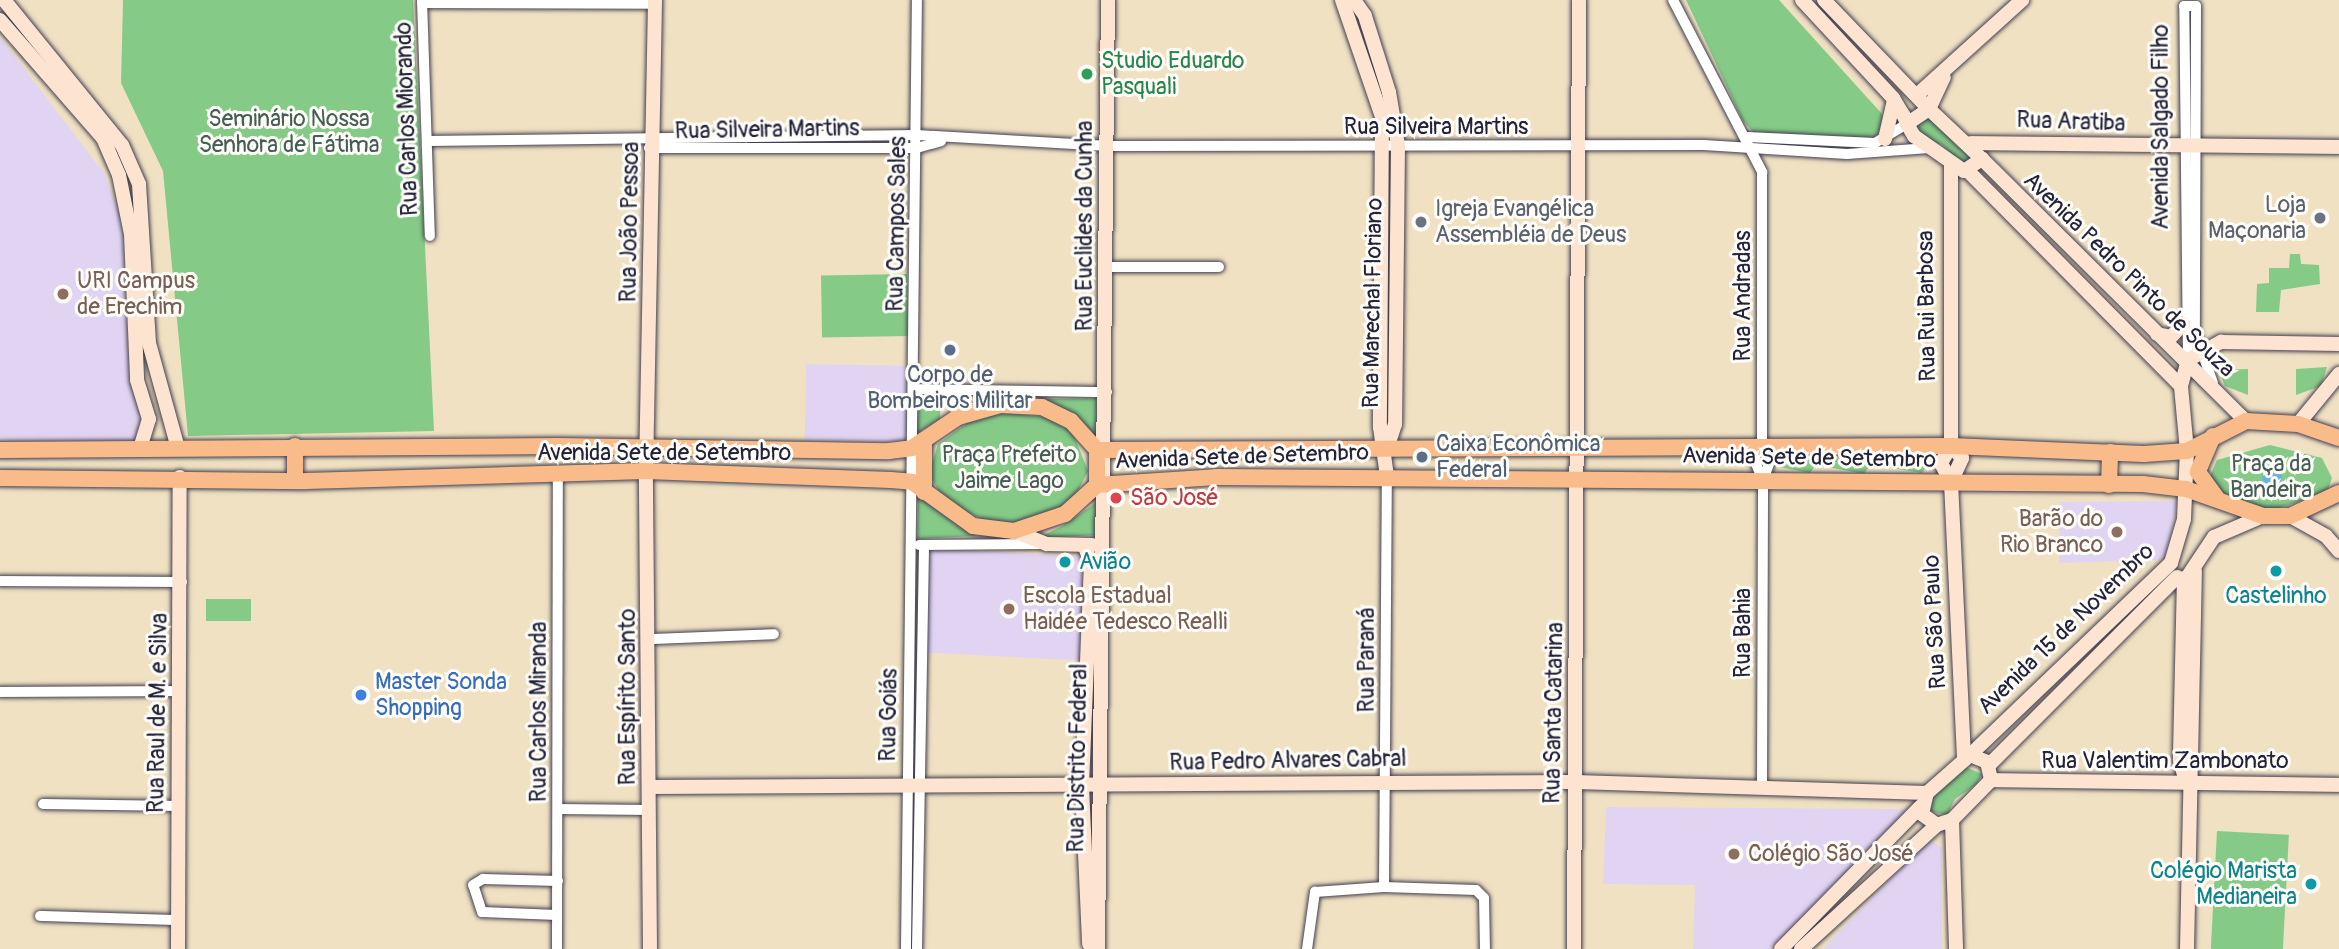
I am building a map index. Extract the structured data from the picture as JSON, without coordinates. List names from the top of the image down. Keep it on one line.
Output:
{"streets":{"main road":["Avenida Sete de Setembro"],"street":["Rua Carlos Miorando","Rua Aratiba","Rua Silveira Martins","Avenida Salgado Filho","Rua João Pessoa","Rua Campos Sales","Rua Euclides da Cunha","Avenida Pedro Pinto de Souza","Rua Andradas","Rua Marechal Floriano","Rua Rui Barbosa","Rua São Paulo","Avenida 15 de Novembro","Rua Bahia","Rua Paraná","Rua Espírito Santo","Rua Carlos Miranda","Rua Raul de M. e Silva","Rua Santa Catarina","Rua Goiás","Rua Distrito Federal","Rua Pedro Alvares Cabral","Rua Valentim Zambonato"]},"crossings":[["Rua Carlos Miorando","Rua Silveira Martins"],["Rua Aratiba","Avenida Salgado Filho"],["Rua Aratiba","Avenida Pedro Pinto de Souza"],["Rua Silveira Martins","Rua João Pessoa"],["Rua Silveira Martins","Rua Campos Sales"],["Rua Silveira Martins","Rua Euclides da Cunha"],["Rua Silveira Martins","Avenida Pedro Pinto de Souza"],["Rua Silveira Martins","Rua Andradas"],["Rua Silveira Martins","Rua Marechal Floriano"],["Rua Silveira Martins","Rua Santa Catarina"],["Avenida Salgado Filho","Avenida Pedro Pinto de Souza"],["Rua João Pessoa","Avenida Sete de Setembro"],["Rua João Pessoa","Rua Espírito Santo"],["Rua Campos Sales","Rua Euclides da Cunha"],["Rua Campos Sales","Avenida Sete de Setembro"],["Rua Campos Sales","Rua Goiás"],["Rua Campos Sales","Rua Distrito Federal"],["Rua Euclides da Cunha","Avenida Sete de Setembro"],["Rua Euclides da Cunha","Rua Goiás"],["Rua Euclides da Cunha","Rua Distrito Federal"],["Avenida Pedro Pinto de Souza","Rua Rui Barbosa"],["Avenida Pedro Pinto de Souza","Avenida Sete de Setembro"],["Avenida Pedro Pinto de Souza","Avenida 15 de Novembro"],["Rua Andradas","Avenida Sete de Setembro"],["Rua Marechal Floriano","Avenida Sete de Setembro"],["Rua Marechal Floriano","Rua Paraná"],["Rua Rui Barbosa","Avenida Sete de Setembro"],["Rua Rui Barbosa","Rua São Paulo"],["Avenida Sete de Setembro","Rua São Paulo"],["Avenida Sete de Setembro","Avenida 15 de Novembro"],["Avenida Sete de Setembro","Rua Bahia"],["Avenida Sete de Setembro","Rua Paraná"],["Avenida Sete de Setembro","Rua Espírito Santo"],["Avenida Sete de Setembro","Rua Carlos Miranda"],["Avenida Sete de Setembro","Rua Raul de M. e Silva"],["Avenida Sete de Setembro","Rua Santa Catarina"],["Avenida Sete de Setembro","Rua Goiás"],["Avenida Sete de Setembro","Rua Distrito Federal"],["Rua São Paulo","Avenida 15 de Novembro"],["Avenida 15 de Novembro","Rua Pedro Alvares Cabral"],["Avenida 15 de Novembro","Rua Valentim Zambonato"],["Rua Bahia","Rua Pedro Alvares Cabral"],["Rua Paraná","Rua Pedro Alvares Cabral"],["Rua Espírito Santo","Rua Pedro Alvares Cabral"],["Rua Santa Catarina","Rua Pedro Alvares Cabral"],["Rua Goiás","Rua Distrito Federal"],["Rua Goiás","Rua Pedro Alvares Cabral"],["Rua Distrito Federal","Rua Pedro Alvares Cabral"]],"parks":["Seminário Nossa Senhora de Fátima","Praça Prefeito Jaime Lago","Praça da Bandeira"],"places":["Studio Eduardo Pasquali","Loja Maçonaria","Igreja Evangélica Assembléia de Deus","URI Campus de Erechim","Corpo de Bombeiros Militar","Caixa Econômica Federal","São José","Barão do Rio Branco","Avião","Castelinho","Escola Estadual Haidée Tedesco Realli","Master Sonda Shopping","Colégio São José","Colégio Marista Medianeira"]}
